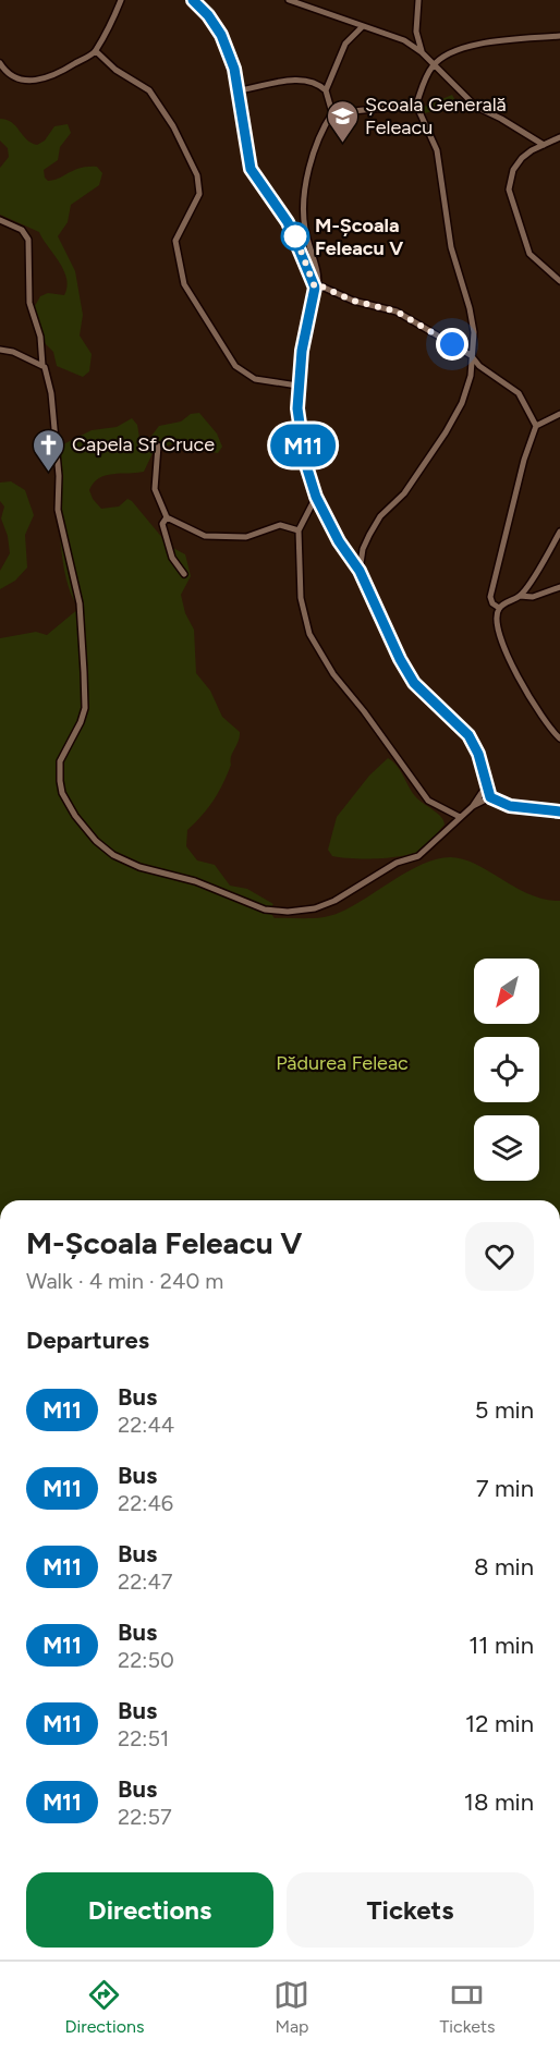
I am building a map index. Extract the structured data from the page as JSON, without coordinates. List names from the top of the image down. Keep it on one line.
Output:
{"parks":["Pădurea Feleac"],"places":{"school or university":["Școala Generală Feleacu"],"other":["M-Școala Feleacu V"],"church":["Capela Sf Cruce"]},"lines":["bus line M11"],"north":"bottom left","page":{"on_map":"M11","heading":[["M-Școala Feleacu V","Walk · 4 min · 240 m"],"Departures"],"list":[{"mark":"M11","name":"Bus","note":"22:44","value":"5 min"},{"mark":"M11","name":"Bus","note":"22:46","value":"7 min"},{"mark":"M11","name":"Bus","note":"22:47","value":"8 min"},{"mark":"M11","name":"Bus","note":"22:50","value":"11 min"},{"mark":"M11","name":"Bus","note":"22:51","value":"12 min"},{"mark":"M11","name":"Bus","note":"22:57","value":"18 min"}],"buttons":["Directions","Tickets"],"tabs":["Directions","Map","Tickets"]}}
